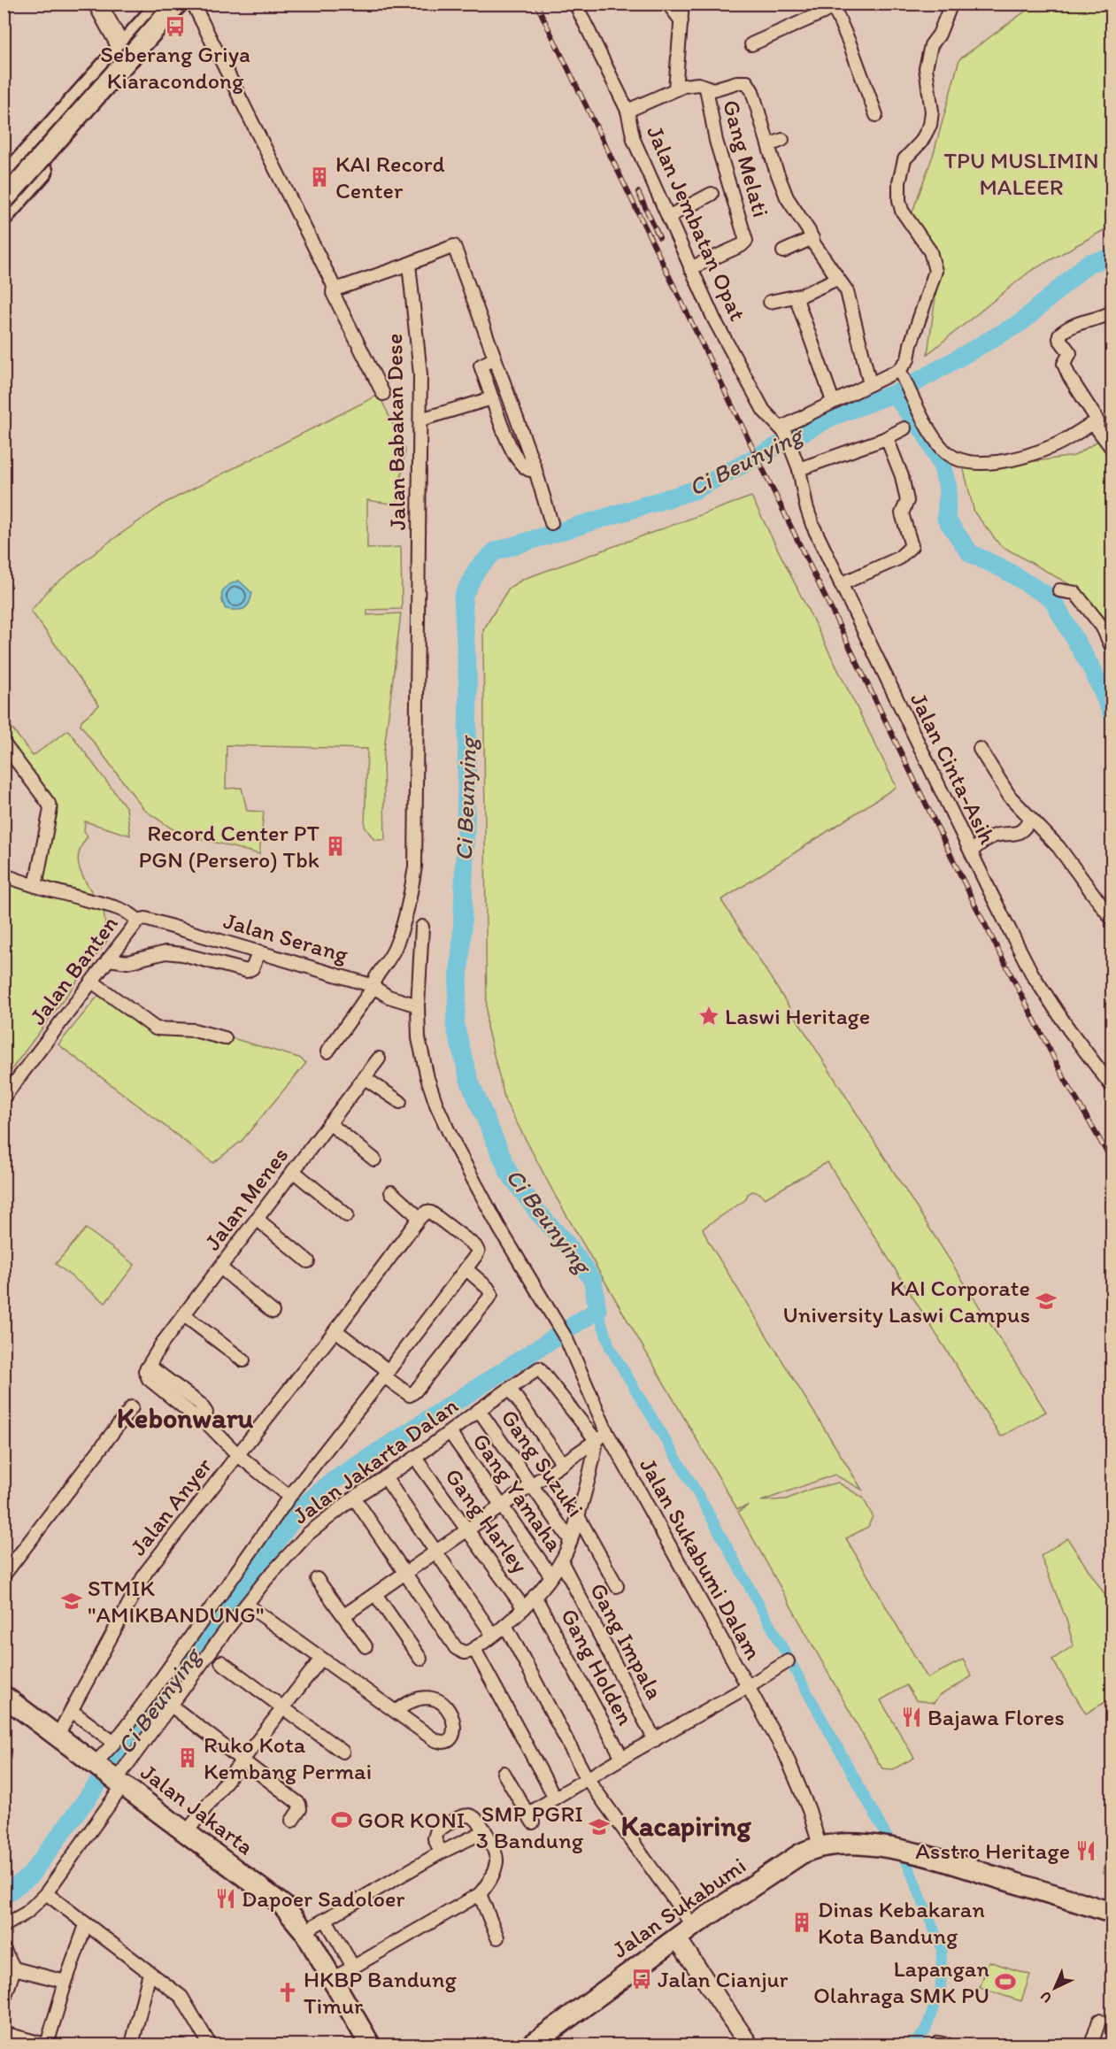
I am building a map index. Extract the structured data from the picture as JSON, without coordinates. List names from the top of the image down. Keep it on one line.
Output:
{"streets":{"main road":["Jalan Jakarta","Jalan Sukabumi"],"street":["Gang Melati","Jalan Jembatan Opat","Jalan Babakan Dese","Jalan Cinta-Asih","Jalan Serang","Jalan Banten","Jalan Menes","Jalan Jakarta Dalan","Gang Suzuki","Gang Yamaha","Jalan Anyer","Gang Harley","Jalan Sukabumi Dalam","Gang Impala","Gang Holden"]},"crossings":[["Gang Melati","Jalan Jembatan Opat"],["Jalan Jembatan Opat","Jalan Cinta-Asih"],["Jalan Babakan Dese","Jalan Serang"],["Jalan Serang","Jalan Banten"],["Jalan Serang","Jalan Sukabumi Dalam"],["Jalan Menes","Jalan Anyer"],["Jalan Jakarta Dalan","Gang Suzuki"],["Jalan Jakarta Dalan","Gang Yamaha"],["Jalan Jakarta Dalan","Gang Harley"],["Jalan Jakarta Dalan","Jalan Jakarta"],["Jalan Anyer","Jalan Jakarta"],["Jalan Sukabumi Dalam","Jalan Sukabumi"]],"districts":["Kebonwaru","Kacapiring"],"water":["Ci Beunying"],"parks":["TPU MUSLIMIN MALEER"],"places":{"bus stop":["Seberang Griya Kiaracondong","Jalan Cianjur"],"building":["KAI Record Center","Record Center PT PGN (Persero) Tbk","Ruko Kota Kembang Permai","Dinas Kebakaran Kota Bandung"],"place":["Laswi Heritage"],"school or university":["KAI Corporate University Laswi Campus","STMIK \"AMIKBANDUNG\"","SMP PGRI 3 Bandung"],"restaurant":["Bajawa Flores","Asstro Heritage","Dapoer Sadoloer"],"sports":["GOR KONI","Lapangan Olahraga SMK PU"],"church":["HKBP Bandung Timur"]},"north":"bottom left"}
